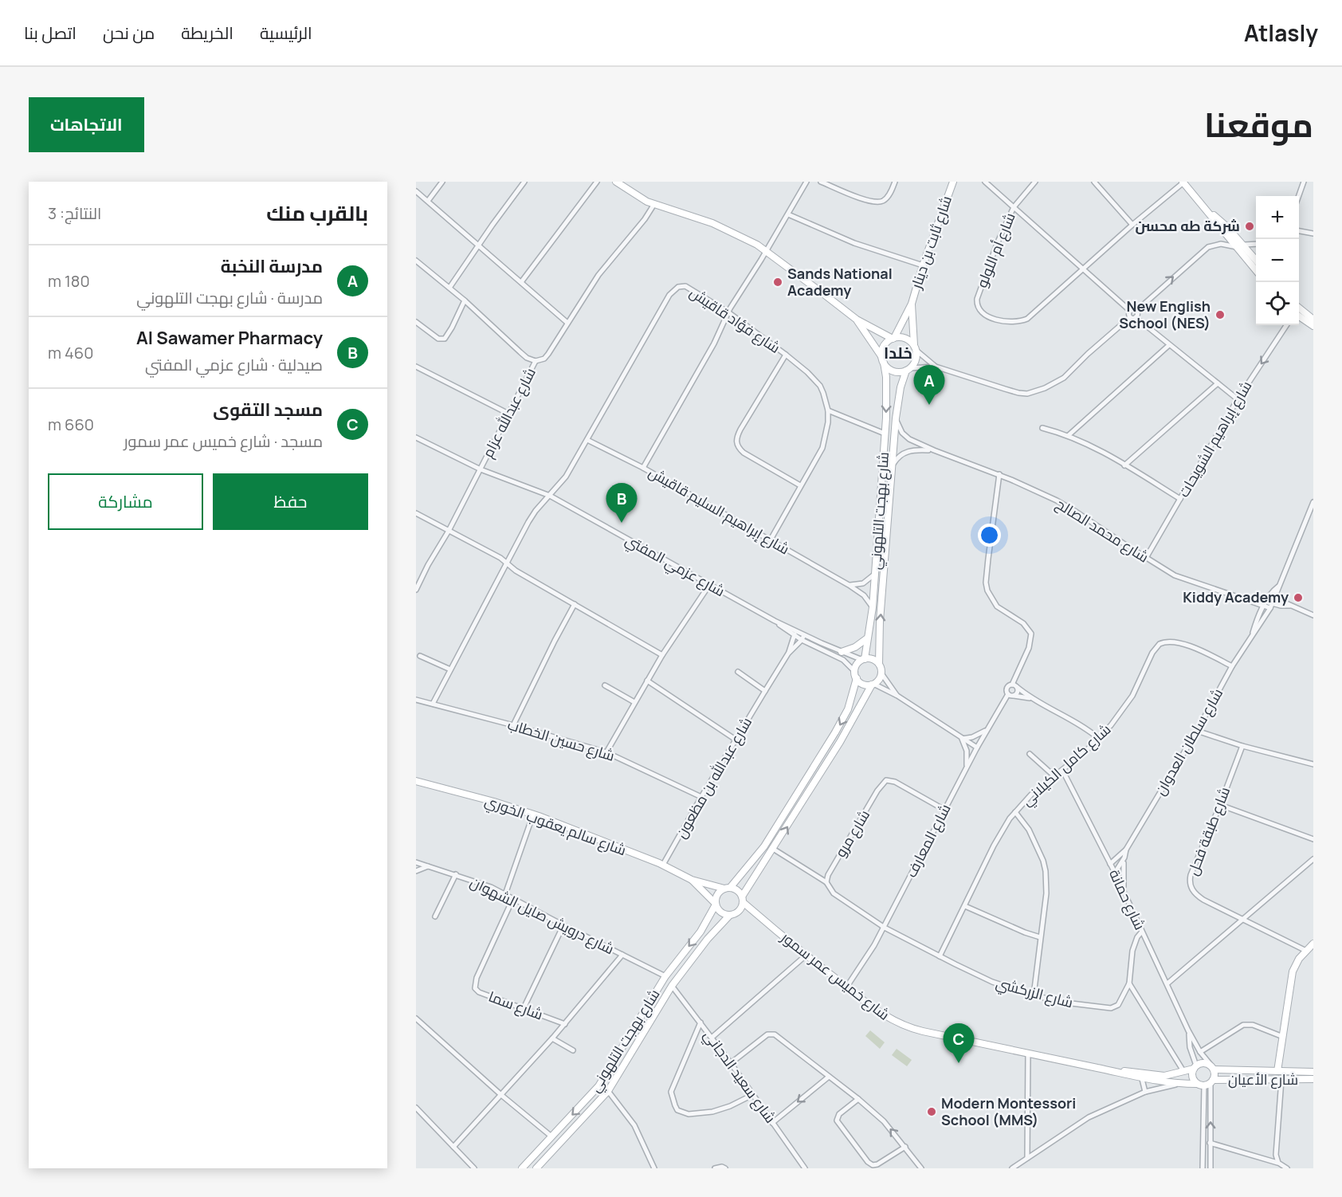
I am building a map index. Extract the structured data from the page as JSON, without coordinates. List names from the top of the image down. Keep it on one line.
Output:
{"streets":{"street":["شارع ثابت بن دينار","شارع أم اللولو","شارع فؤاد قاقيش","شارع عبدالله عزام","شارع إبراهيم الشويحات","شارع إبراهيم السليم قاقيش","شارع بهجت التلهوني","شارع محمد الصالح","شارع عزمي المفتي","شارع حسين الخطاب","شارع سلطان العدوان","شارع كامل الكيلاني","شارع عبدالله بن مظعون","شارع سالم يعقوب الخوري","شارع طبقة فحل","شارع مرو","شارع المعارف","شارع حمانة","شارع درويش صايل الشهوان","شارع خميس عمر سمور","شارع الزركشي","شارع سما","شارع سعيد الدجاني","شارع الأعيان"]},"crossings":[["شارع ثابت بن دينار","شارع بهجت التلهوني"],["شارع فؤاد قاقيش","شارع إبراهيم السليم قاقيش"],["شارع فؤاد قاقيش","شارع عزمي المفتي"],["شارع فؤاد قاقيش","شارع حسين الخطاب"],["شارع عبدالله عزام","شارع عزمي المفتي"],["شارع إبراهيم الشويحات","شارع محمد الصالح"],["شارع إبراهيم السليم قاقيش","شارع بهجت التلهوني"],["شارع بهجت التلهوني","شارع محمد الصالح"],["شارع بهجت التلهوني","شارع عزمي المفتي"],["شارع بهجت التلهوني","شارع سالم يعقوب الخوري"],["شارع بهجت التلهوني","شارع درويش صايل الشهوان"],["شارع بهجت التلهوني","شارع خميس عمر سمور"],["شارع بهجت التلهوني","شارع سعيد الدجاني"],["شارع محمد الصالح","شارع سلطان العدوان"],["شارع عزمي المفتي","شارع عبدالله بن مظعون"],["شارع حسين الخطاب","شارع عبدالله بن مظعون"],["شارع سلطان العدوان","شارع كامل الكيلاني"],["شارع سلطان العدوان","شارع حمانة"],["شارع كامل الكيلاني","شارع حمانة"],["شارع كامل الكيلاني","شارع الزركشي"],["شارع عبدالله بن مظعون","شارع سالم يعقوب الخوري"],["شارع سالم يعقوب الخوري","شارع خميس عمر سمور"],["شارع مرو","شارع المعارف"],["شارع المعارف","شارع خميس عمر سمور"],["شارع المعارف","شارع الزركشي"],["شارع حمانة","شارع خميس عمر سمور"],["شارع حمانة","شارع الزركشي"],["شارع حمانة","شارع الأعيان"],["شارع درويش صايل الشهوان","شارع سما"],["شارع خميس عمر سمور","شارع الأعيان"]],"districts":["خلدا"],"places":["شركة طه محسن","Sands National Academy","New English School (NES)","Kiddy Academy","Modern Montessori School (MMS)"],"page":{"header":"Atlasly","nav":["الرئيسية","الخريطة","من نحن","اتصل بنا"],"title":"موقعنا","buttons":["الاتجاهات",["حفظ","مشاركة"]],"heading":["بالقرب منك","النتائج: 3"],"map_buttons":["+","−"],"list":[{"mark":"A","name":"مدرسة النخبة","note":"مدرسة · شارع بهجت التلهوني","value":"180 m"},{"mark":"B","name":"Al Sawamer Pharmacy","note":"صيدلية · شارع عزمي المفتي","value":"460 m"},{"mark":"C","name":"مسجد التقوى","note":"مسجد · شارع خميس عمر سمور","value":"660 m"}],"pins":["A","B","C"]}}
